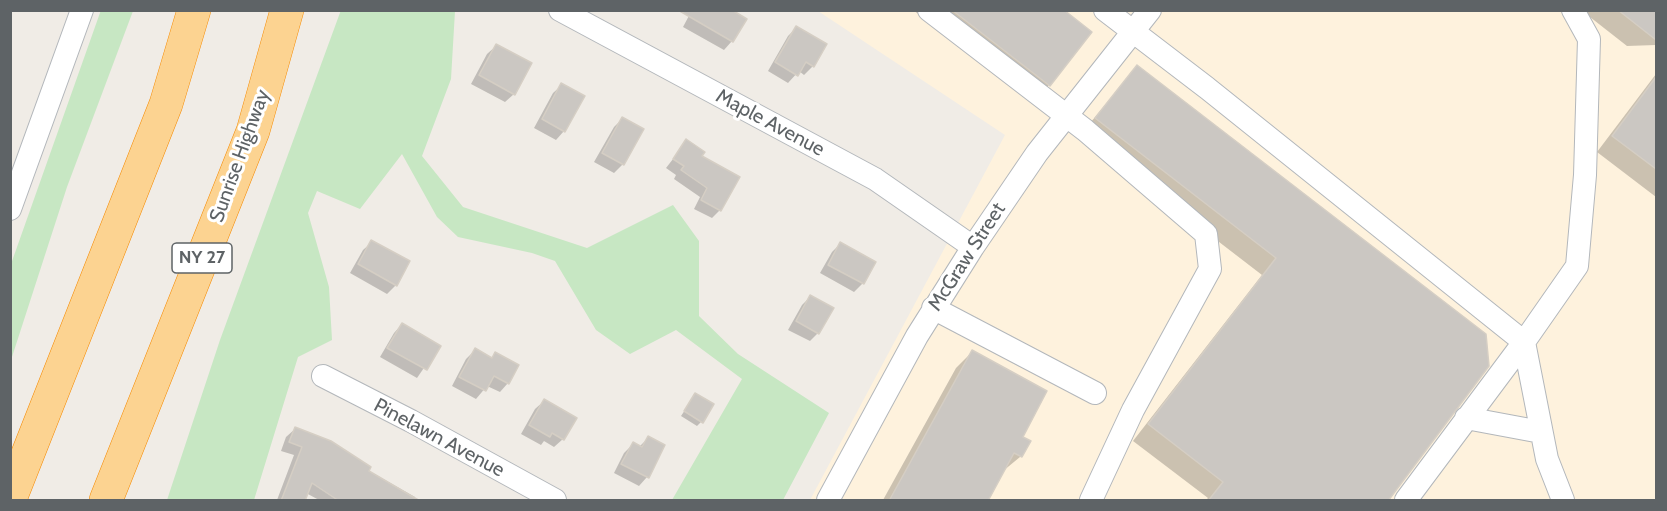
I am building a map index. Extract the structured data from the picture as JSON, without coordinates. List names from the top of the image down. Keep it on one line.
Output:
{"streets":{"highway":["Sunrise Highway","NY 27"],"street":["Maple Avenue","McGraw Street","Pinelawn Avenue"]},"crossings":[["Maple Avenue","McGraw Street"]]}
